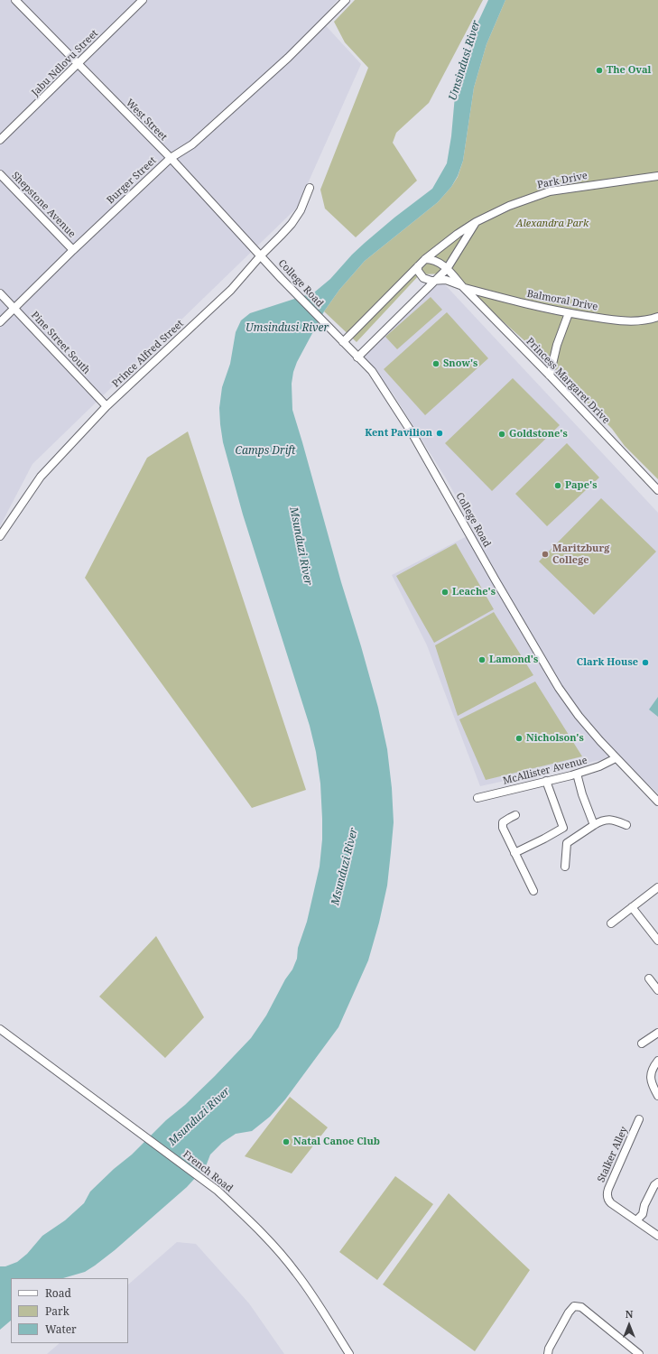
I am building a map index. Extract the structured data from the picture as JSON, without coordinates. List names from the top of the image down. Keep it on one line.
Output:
{"streets":{"street":["Jabu Ndlovu Street","West Street","Burger Street","Park Drive","Shepstone Avenue","College Road","Balmoral Drive","Pine Street South","Prince Alfred Street","Princess Margaret Drive","McAllister Avenue","Stalker Alley","French Road"]},"crossings":[["Jabu Ndlovu Street","West Street"],["West Street","Burger Street"],["West Street","College Road"],["West Street","Prince Alfred Street"],["Burger Street","Shepstone Avenue"],["Burger Street","Pine Street South"],["Park Drive","College Road"],["Park Drive","Princess Margaret Drive"],["College Road","Prince Alfred Street"],["College Road","McAllister Avenue"],["Balmoral Drive","Princess Margaret Drive"],["Pine Street South","Prince Alfred Street"]],"water":["Umsindusi River","Camps Drift","Msunduzi River"],"parks":["Alexandra Park"],"places":["The Oval","Snow's","Kent Pavilion","Goldstone's","Pape's","Maritzburg College","Leache's","Lamond's","Clark House","Nicholson's","Natal Canoe Club"],"legend":["Road","Park","Water"],"north":"top"}
